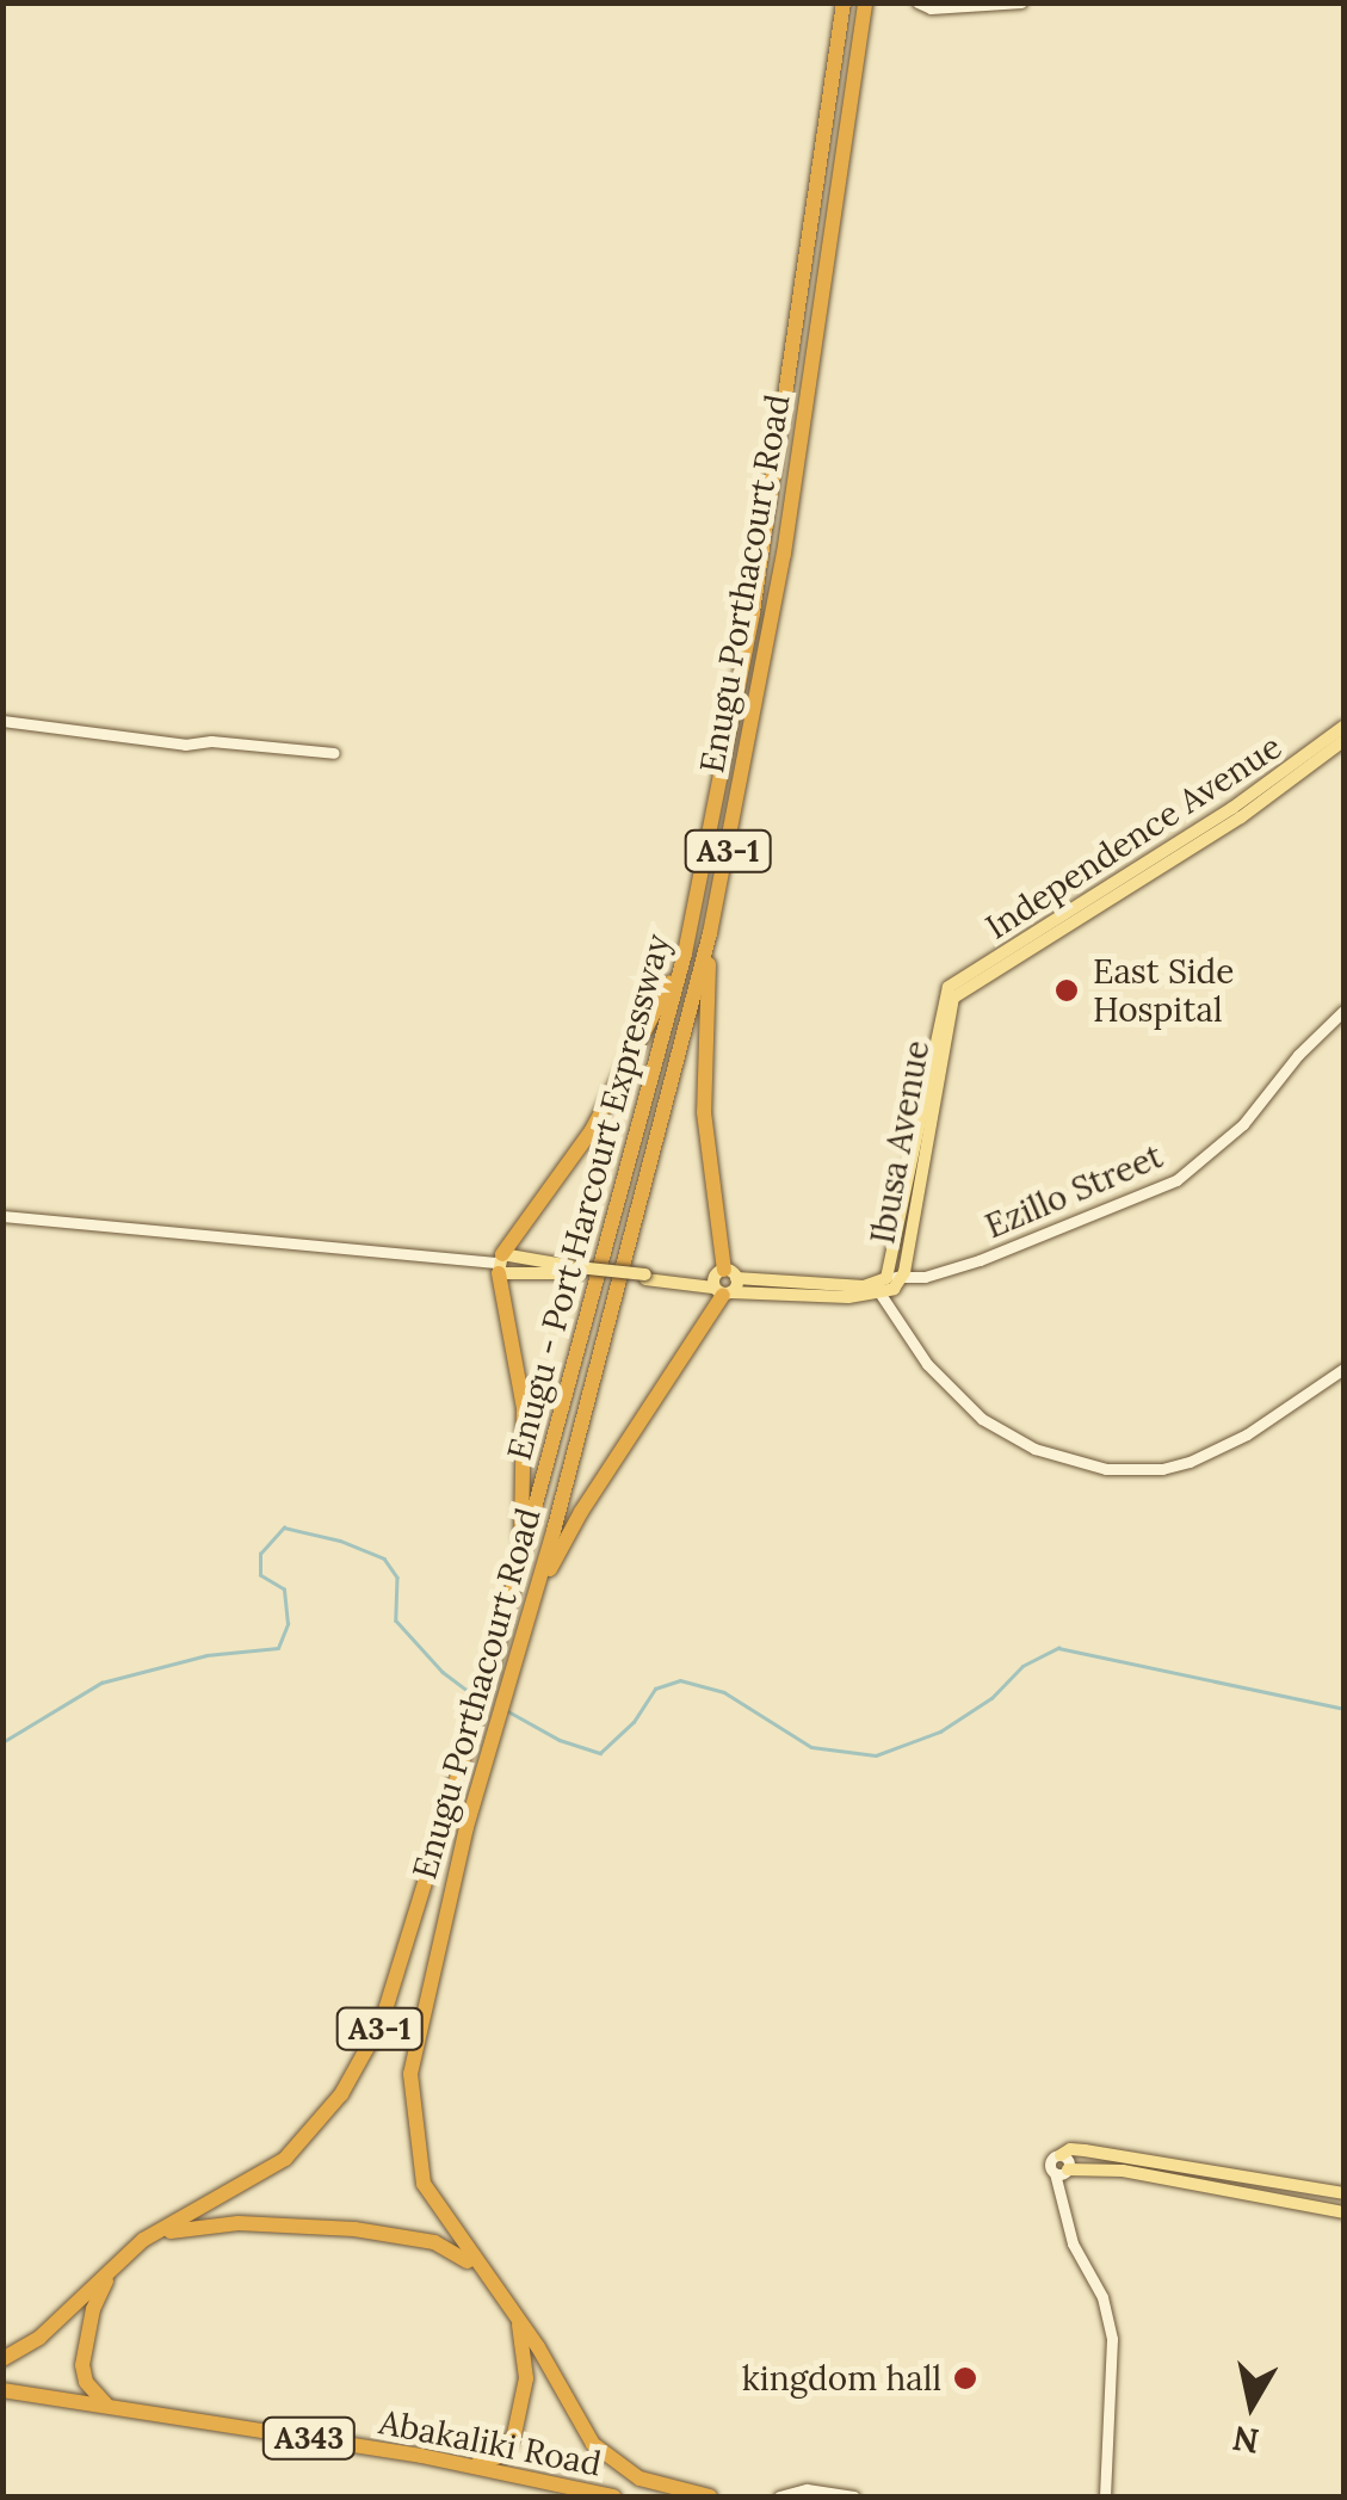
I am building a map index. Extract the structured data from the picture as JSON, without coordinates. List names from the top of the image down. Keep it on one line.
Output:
{"streets":{"highway":["Enugu Porthacourt Road","A3-1","Enugu - Port Harcourt Expressway","A343","Abakaliki Road"],"main road":["Independence Avenue","Ibusa Avenue","Ezillo Street"]},"crossings":[["Enugu Porthacourt Road","Abakaliki Road"],["Independence Avenue","Ibusa Avenue"],["Ibusa Avenue","Ezillo Street"]],"places":["East Side Hospital","kingdom hall"],"north":"bottom"}
